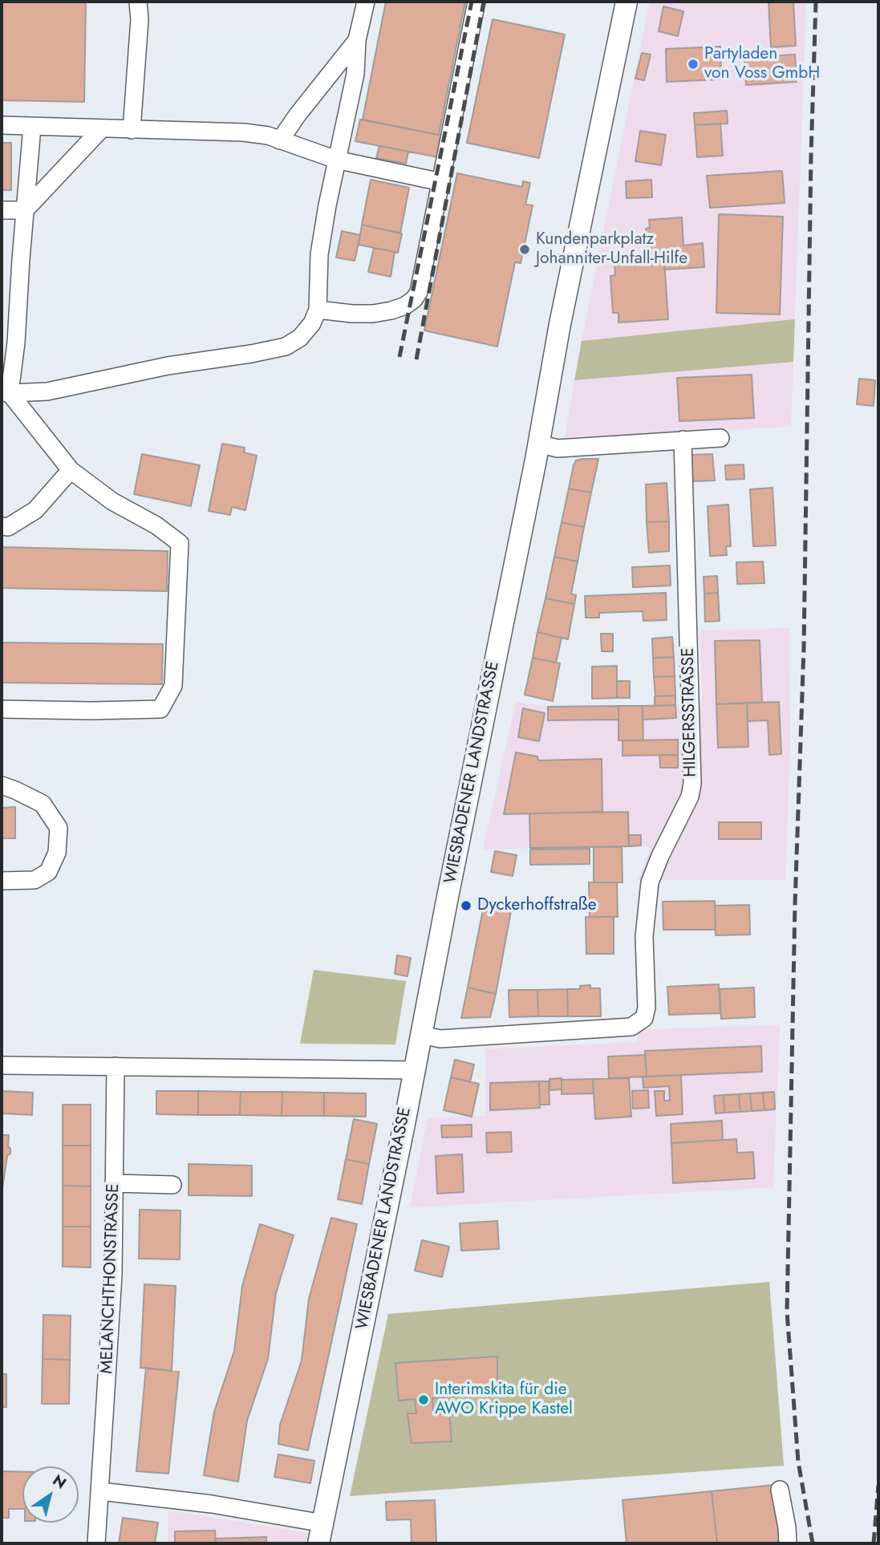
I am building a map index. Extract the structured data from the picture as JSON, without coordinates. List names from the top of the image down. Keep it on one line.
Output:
{"streets":{"main road":["WIESBADENER LANDSTRASSE"],"street":["HILGERSSTRASSE","MELANCHTHONSTRASSE"]},"crossings":[["HILGERSSTRASSE","WIESBADENER LANDSTRASSE"]],"places":["Partyladen von Voss GmbH","Kundenparkplatz Johanniter-Unfall-Hilfe","Dyckerhoffstraße","Interimskita für die AWO Krippe Kastel"],"north":"top right"}
